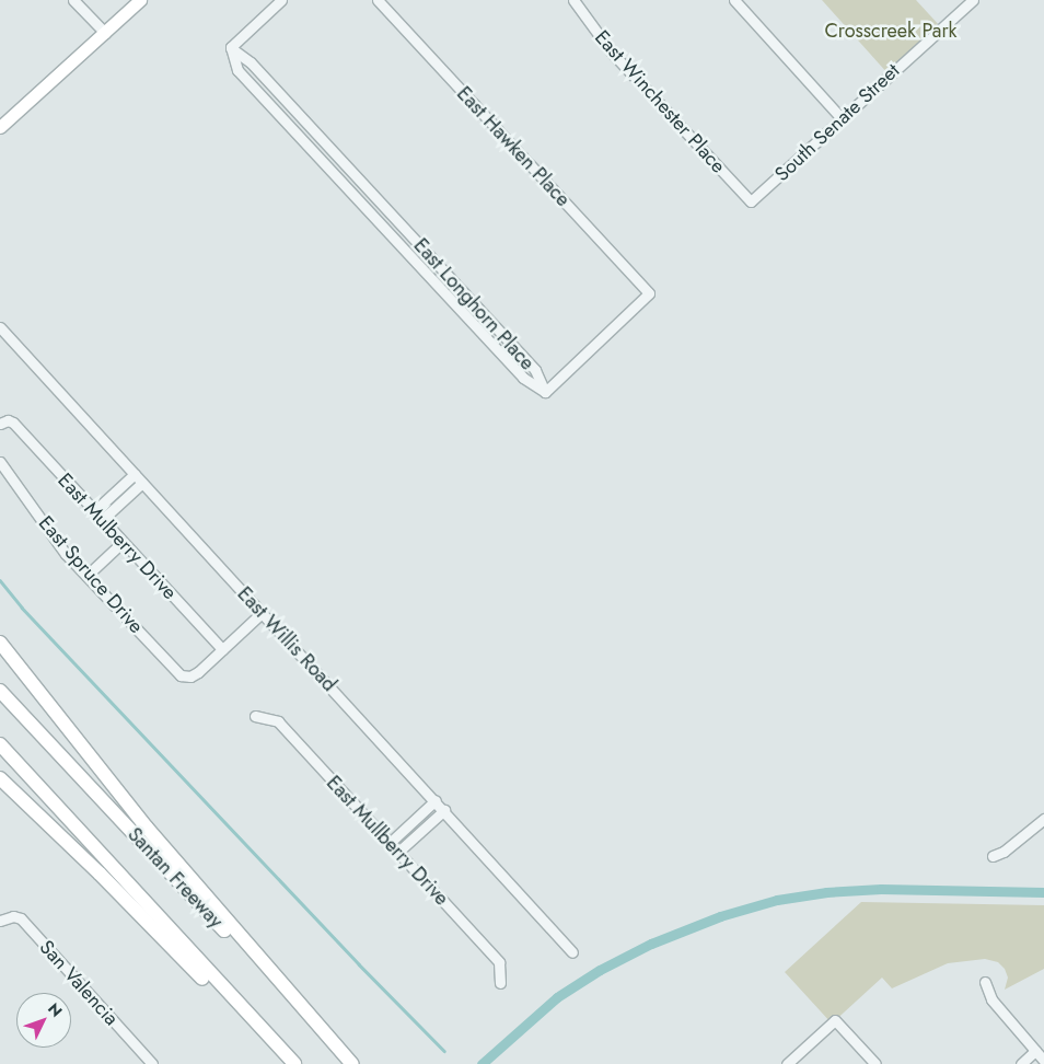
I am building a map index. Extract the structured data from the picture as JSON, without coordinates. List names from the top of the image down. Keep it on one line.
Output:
{"streets":{"highway":["Santan Freeway"],"street":["East Winchester Place","South Senate Street","East Hawken Place","East Longhorn Place","East Mulberry Drive","East Spruce Drive","East Willis Road","East Mullberry Drive","San Valencia"]},"crossings":[["East Winchester Place","South Senate Street"],["East Hawken Place","East Longhorn Place"],["East Mulberry Drive","East Spruce Drive"]],"parks":["Crosscreek Park"],"north":"top right"}
